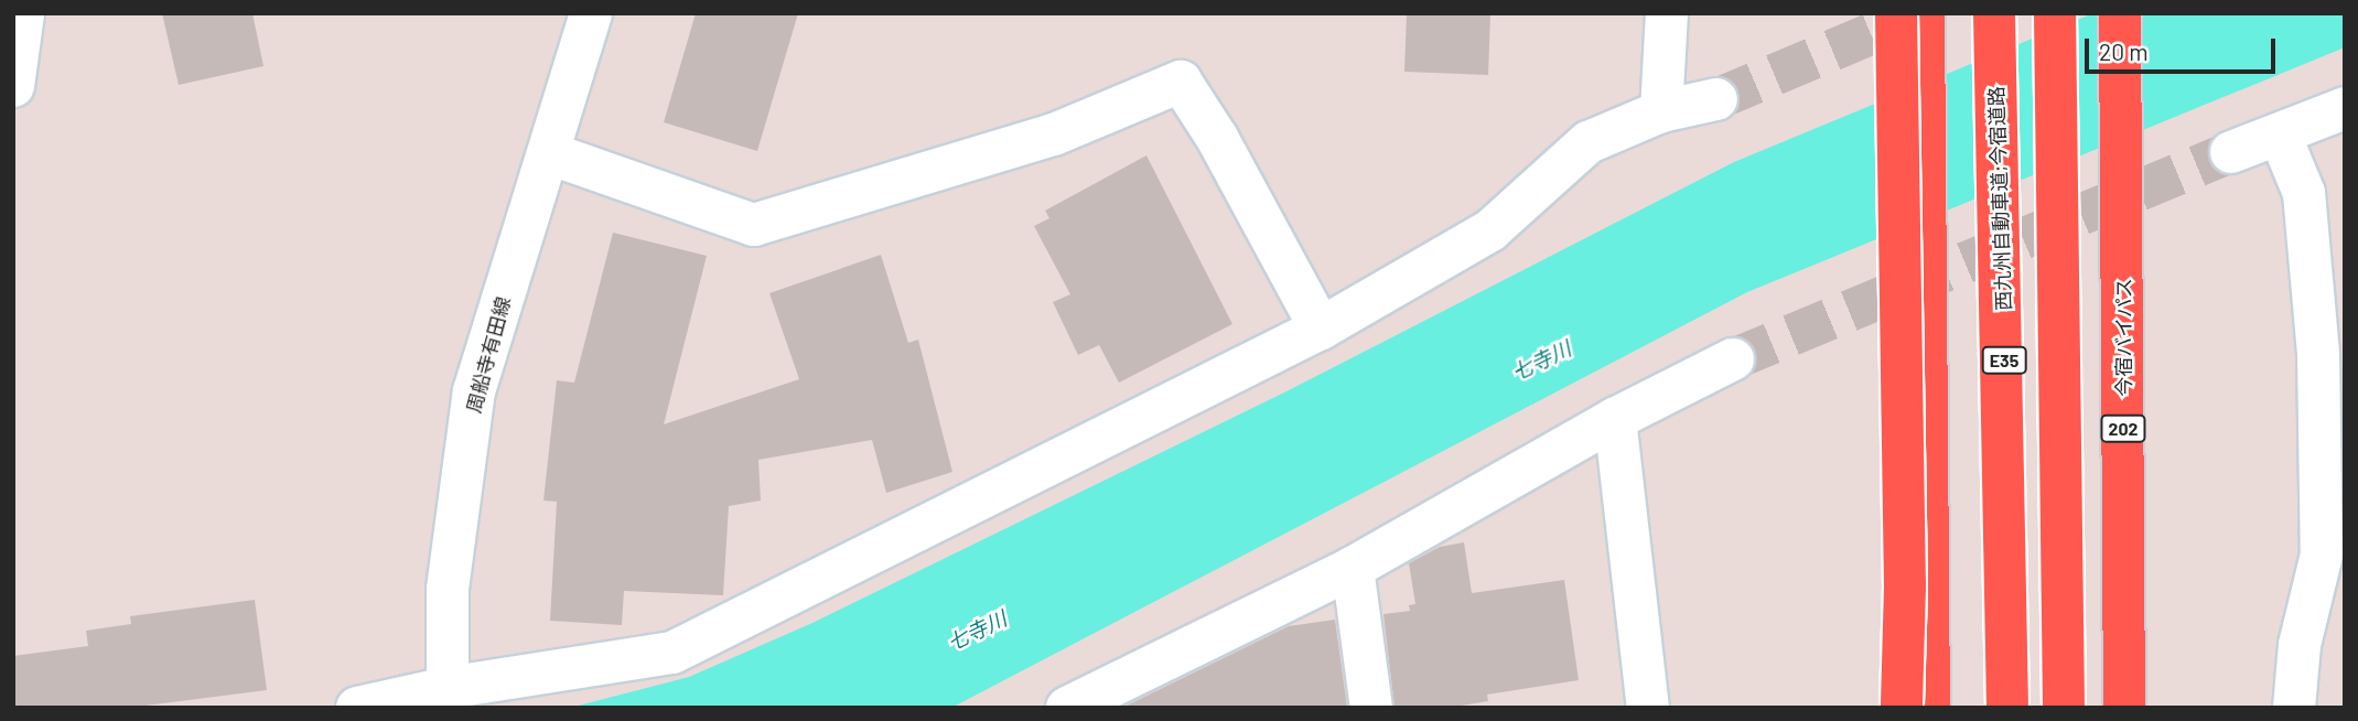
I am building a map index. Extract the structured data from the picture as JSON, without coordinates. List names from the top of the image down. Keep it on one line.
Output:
{"streets":{"highway":["西九州自動車道;今宿道路","今宿バイパス","E35","202"],"street":["周船寺有田線"]},"water":["七寺川"],"scale_bar":"20 m"}
